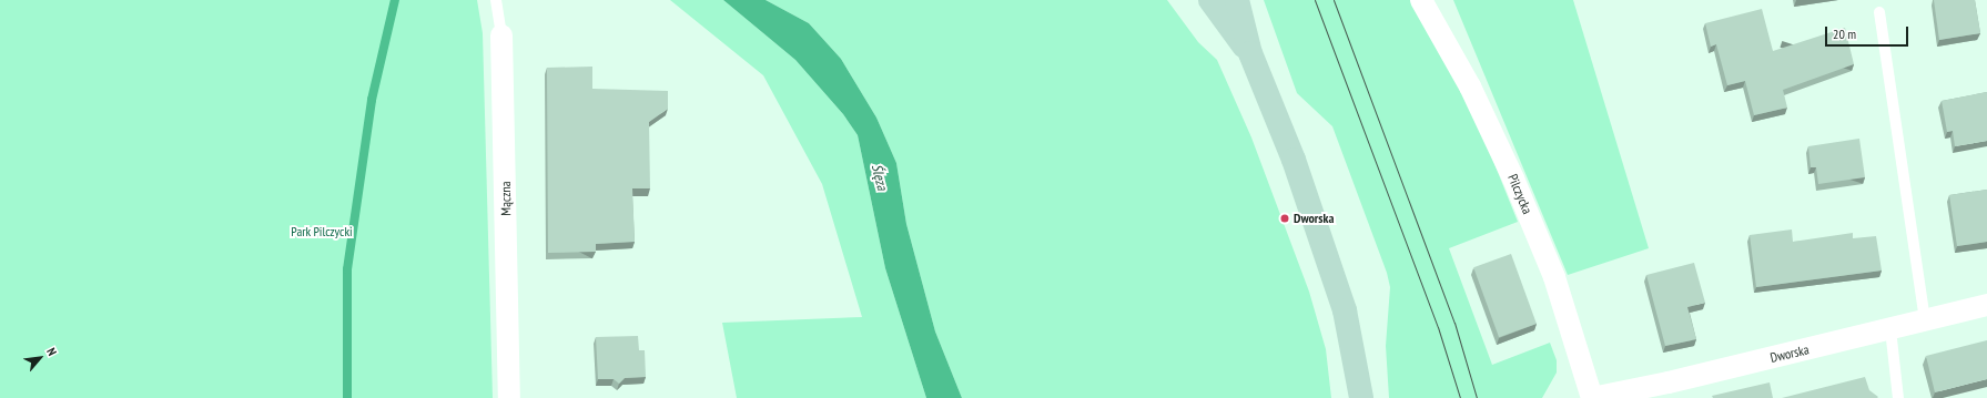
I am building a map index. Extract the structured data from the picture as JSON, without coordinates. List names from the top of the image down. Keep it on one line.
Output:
{"streets":{"street":["Pilczycka","Mączna","Dworska"]},"crossings":[["Pilczycka","Dworska"]],"water":["Ślęza"],"parks":["Park Pilczycki"],"places":["Dworska"],"scale_bar":"20 m","north":"top right"}
